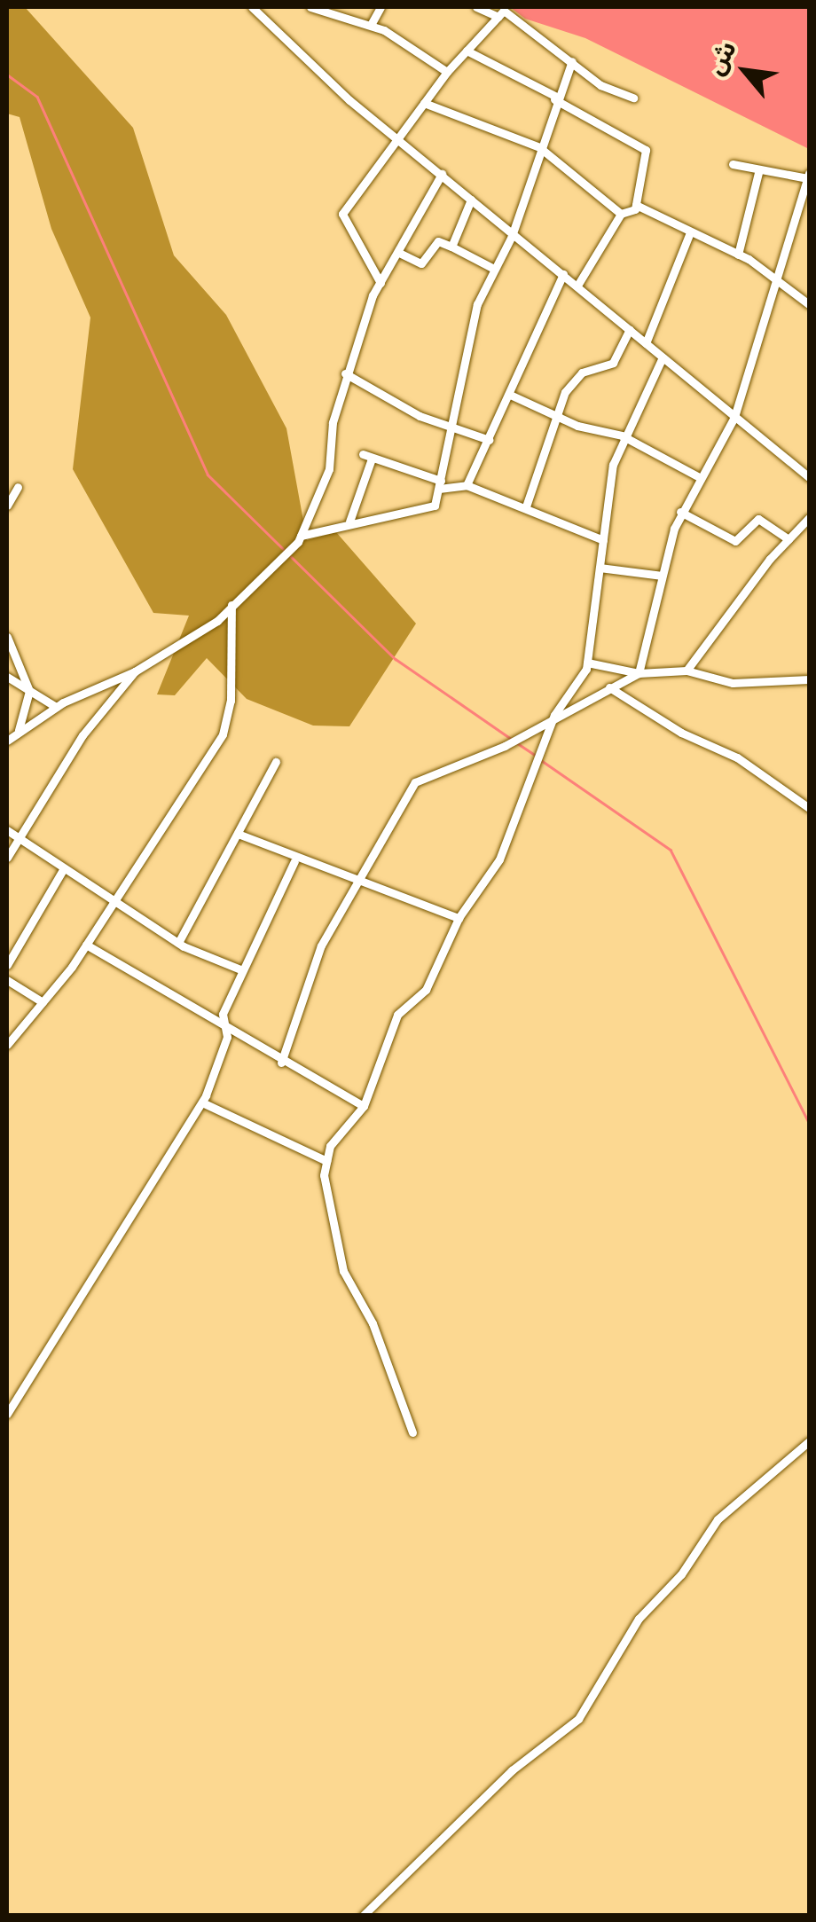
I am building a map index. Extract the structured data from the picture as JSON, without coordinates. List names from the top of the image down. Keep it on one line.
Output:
{"north":"top left"}
